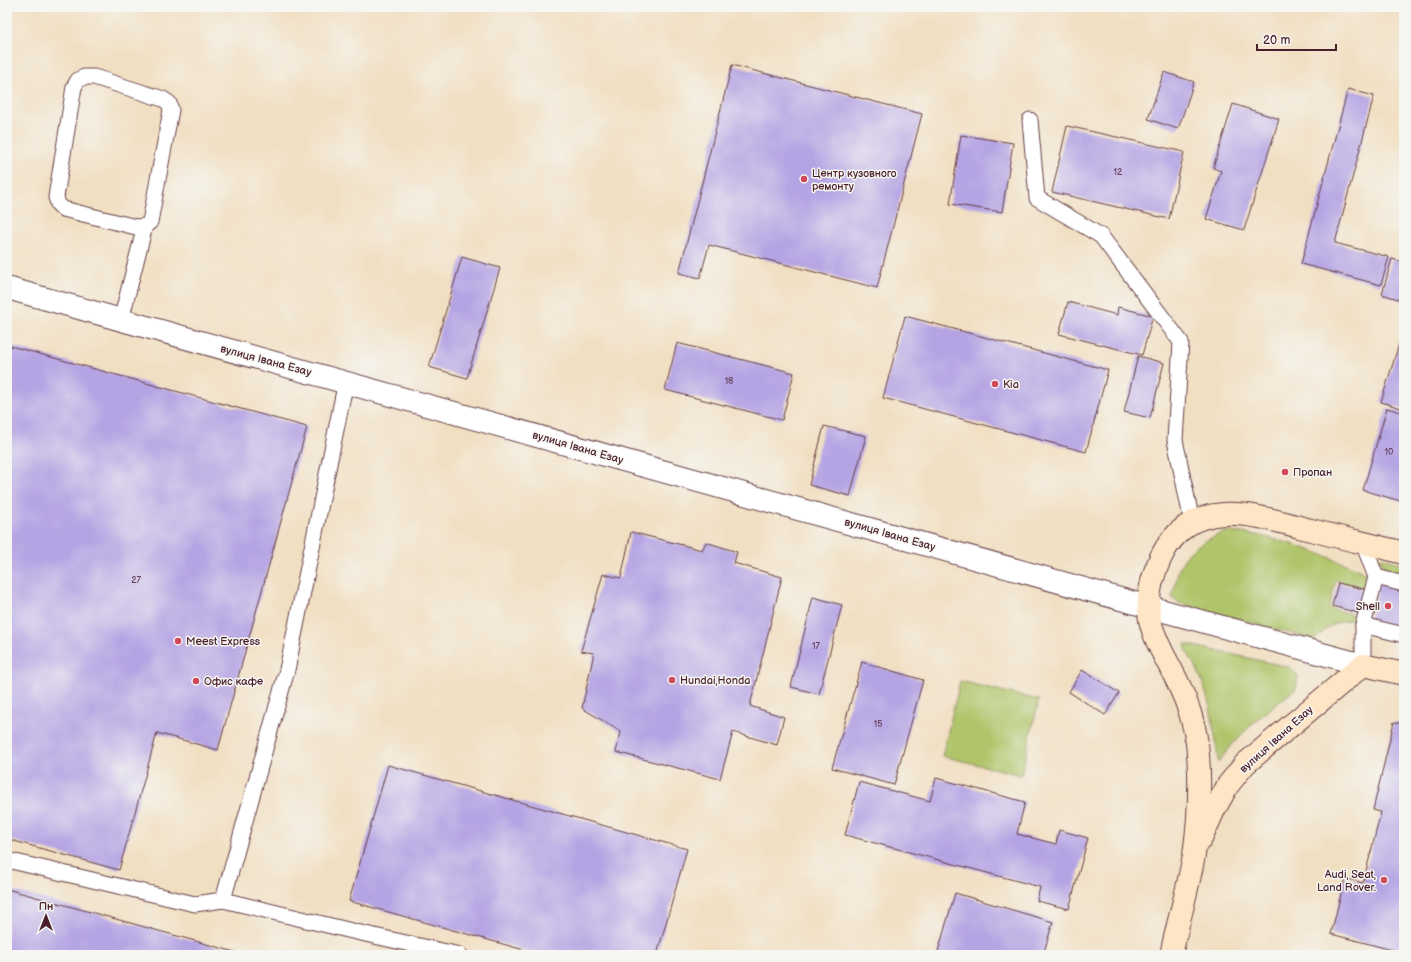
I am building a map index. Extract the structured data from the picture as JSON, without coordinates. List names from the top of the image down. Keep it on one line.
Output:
{"streets":{"main road":["вулиця Івана Езау"]},"places":["Центр кузовного ремонту","Kia","Пропан","Shell","Meest Express","Hundai,Honda","Офис кафе","Audi, Seat, Land Rover."],"house_numbers":["12","18","10","27","17","15"],"scale_bar":"20 m","north":"top"}
